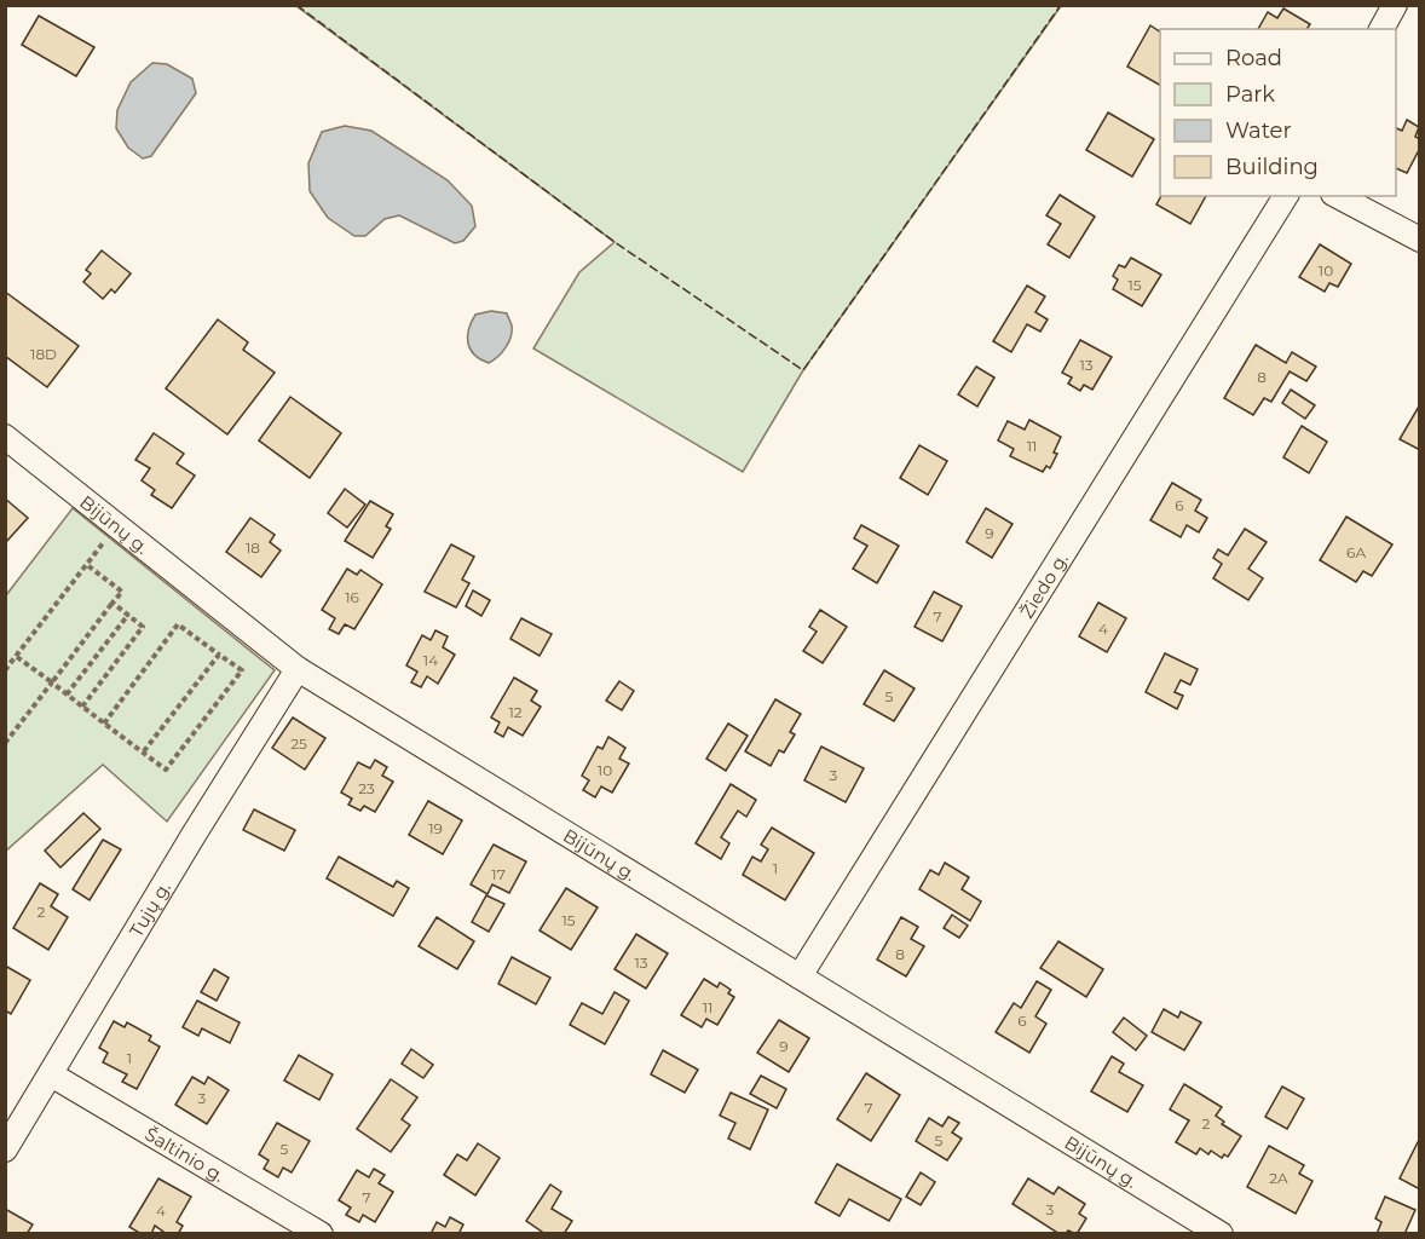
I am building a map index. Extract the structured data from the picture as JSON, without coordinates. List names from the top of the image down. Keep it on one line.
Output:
{"streets":{"street":["Bijūnų g.","Žiedo g.","Tujų g.","Šaltinio g."]},"crossings":[["Bijūnų g.","Žiedo g."],["Bijūnų g.","Tujų g."],["Tujų g.","Šaltinio g."]],"house_numbers":["10","15","18D","13","8","11","6","9","18","6A","16","7","4","14","5","12","25","10","3","23","19","1","17","2","15","8","13","11","6","9","1","3","7","2","5","5","2A","7","3","4"],"legend":["Road","Park","Water","Building"]}
